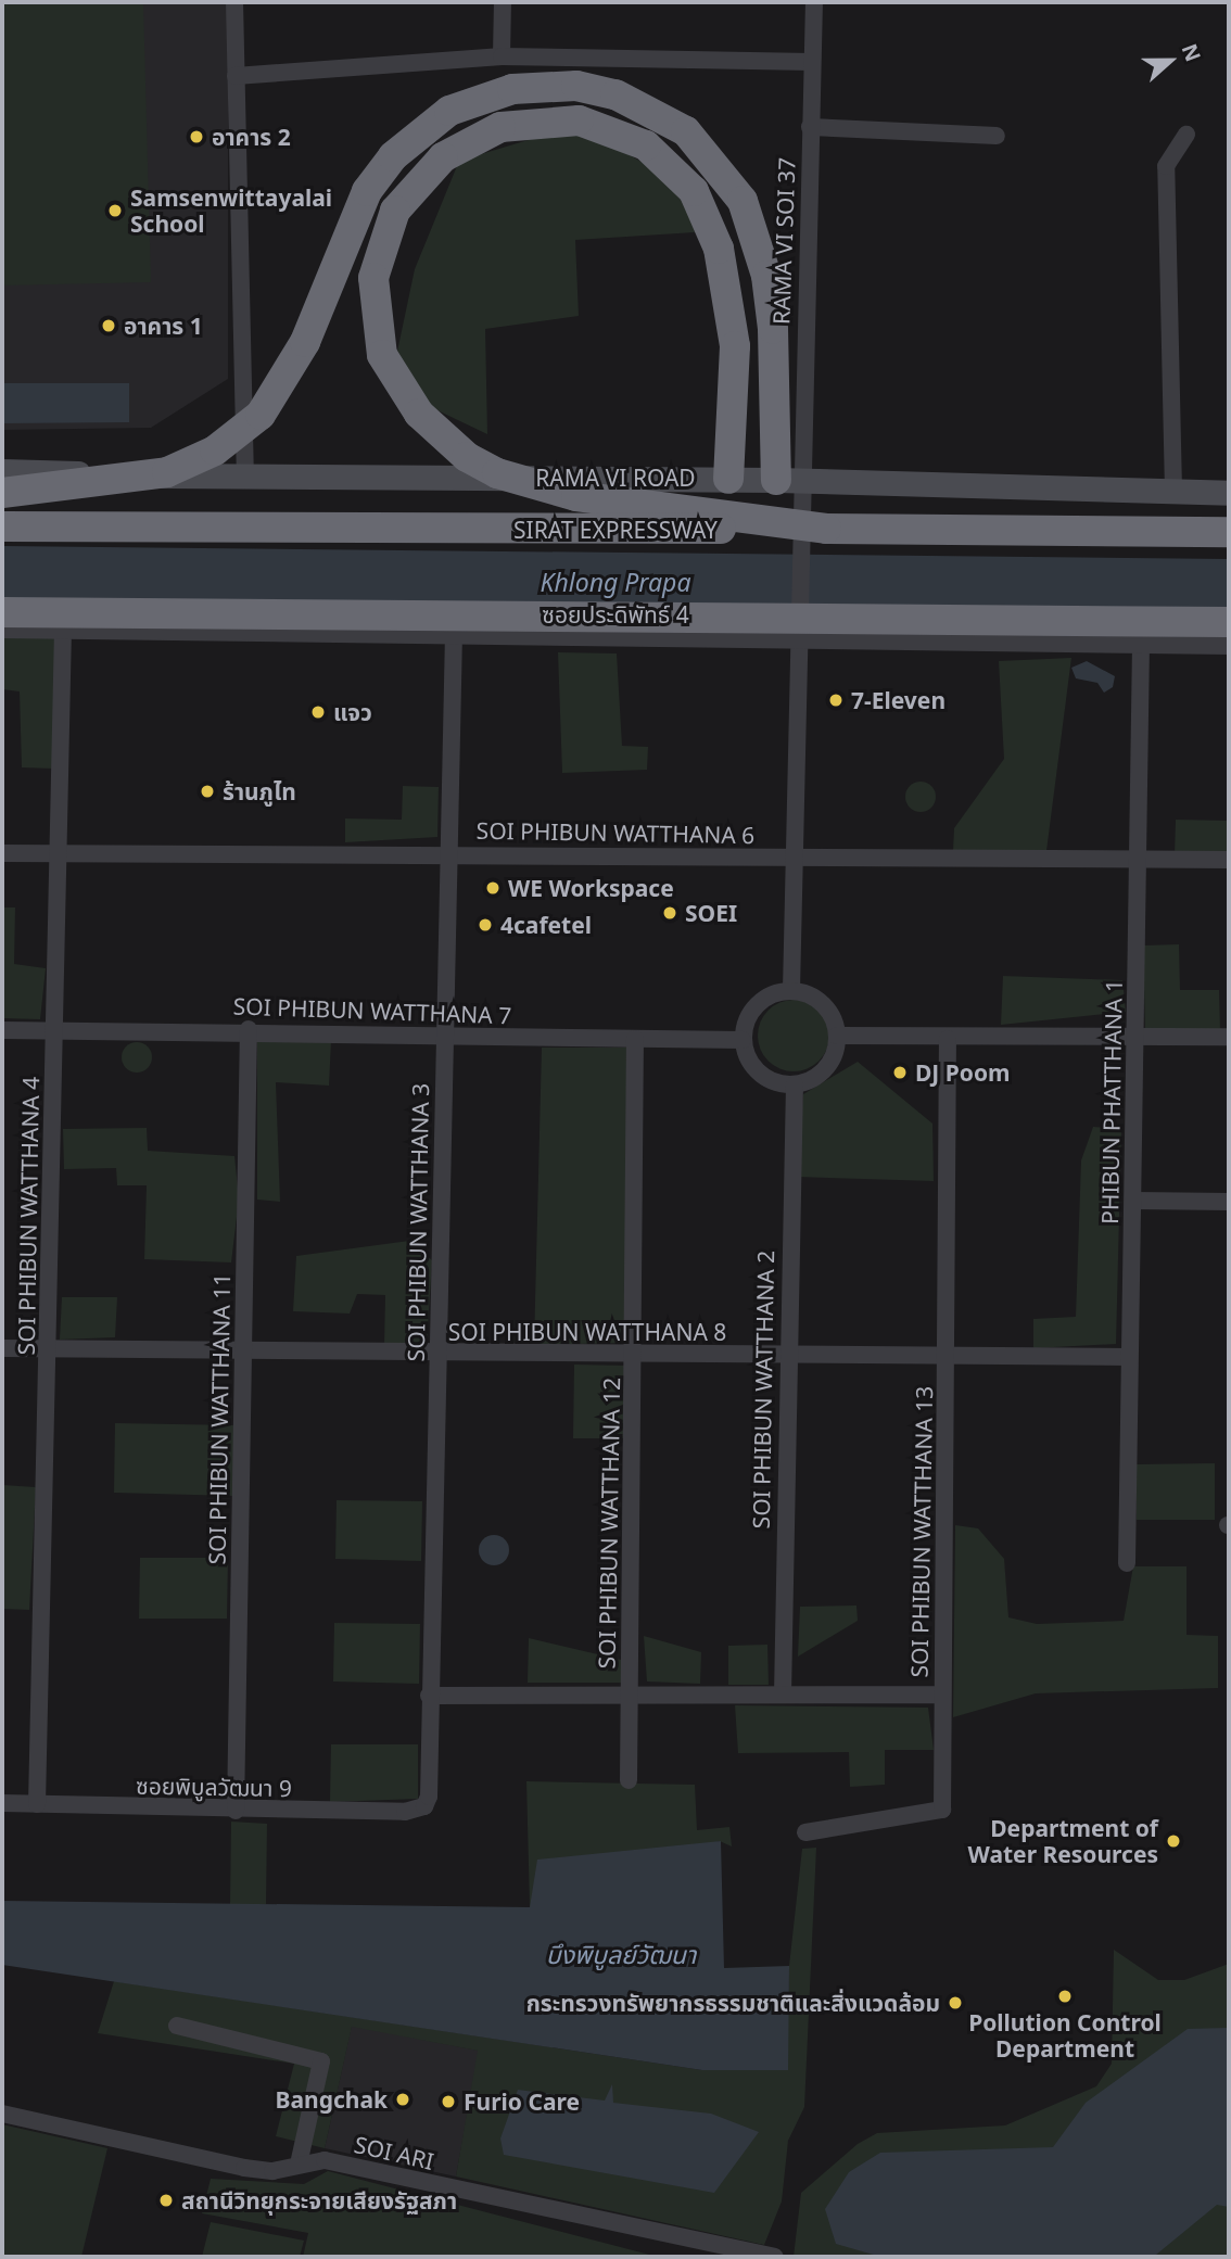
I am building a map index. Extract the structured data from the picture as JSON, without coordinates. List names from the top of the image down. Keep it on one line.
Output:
{"streets":{"highway":["SIRAT EXPRESSWAY"],"main road":["RAMA VI ROAD"],"street":["RAMA VI SOI 37","ซอยประดิพัทธ์ 4","SOI PHIBUN WATTHANA 6","SOI PHIBUN WATTHANA 7","PHIBUN PHATTHANA 1","SOI PHIBUN WATTHANA 4","SOI PHIBUN WATTHANA 3","SOI PHIBUN WATTHANA 8","SOI PHIBUN WATTHANA 2","SOI PHIBUN WATTHANA 11","SOI PHIBUN WATTHANA 12","SOI PHIBUN WATTHANA 13","ซอยพิบูลวัฒนา 9","SOI ARI"]},"crossings":[["RAMA VI SOI 37","RAMA VI ROAD"],["RAMA VI SOI 37","SIRAT EXPRESSWAY"],["RAMA VI SOI 37","ซอยประดิพัทธ์ 4"],["RAMA VI SOI 37","SOI PHIBUN WATTHANA 6"],["RAMA VI SOI 37","SOI PHIBUN WATTHANA 7"],["RAMA VI SOI 37","SOI PHIBUN WATTHANA 2"],["ซอยประดิพัทธ์ 4","PHIBUN PHATTHANA 1"],["ซอยประดิพัทธ์ 4","SOI PHIBUN WATTHANA 4"],["ซอยประดิพัทธ์ 4","SOI PHIBUN WATTHANA 3"],["SOI PHIBUN WATTHANA 6","PHIBUN PHATTHANA 1"],["SOI PHIBUN WATTHANA 6","SOI PHIBUN WATTHANA 4"],["SOI PHIBUN WATTHANA 6","SOI PHIBUN WATTHANA 3"],["SOI PHIBUN WATTHANA 7","SOI PHIBUN WATTHANA 4"],["SOI PHIBUN WATTHANA 7","SOI PHIBUN WATTHANA 3"],["SOI PHIBUN WATTHANA 7","SOI PHIBUN WATTHANA 2"],["SOI PHIBUN WATTHANA 7","SOI PHIBUN WATTHANA 11"],["SOI PHIBUN WATTHANA 7","SOI PHIBUN WATTHANA 12"],["PHIBUN PHATTHANA 1","SOI PHIBUN WATTHANA 8"],["SOI PHIBUN WATTHANA 4","SOI PHIBUN WATTHANA 8"],["SOI PHIBUN WATTHANA 4","ซอยพิบูลวัฒนา 9"],["SOI PHIBUN WATTHANA 3","SOI PHIBUN WATTHANA 8"],["SOI PHIBUN WATTHANA 3","SOI PHIBUN WATTHANA 13"],["SOI PHIBUN WATTHANA 3","ซอยพิบูลวัฒนา 9"],["SOI PHIBUN WATTHANA 8","SOI PHIBUN WATTHANA 2"],["SOI PHIBUN WATTHANA 8","SOI PHIBUN WATTHANA 11"],["SOI PHIBUN WATTHANA 8","SOI PHIBUN WATTHANA 12"],["SOI PHIBUN WATTHANA 8","SOI PHIBUN WATTHANA 13"],["SOI PHIBUN WATTHANA 2","SOI PHIBUN WATTHANA 13"],["SOI PHIBUN WATTHANA 11","ซอยพิบูลวัฒนา 9"],["SOI PHIBUN WATTHANA 12","SOI PHIBUN WATTHANA 13"]],"water":["Khlong Prapa","บึงพิบูลย์วัฒนา"],"places":["อาคาร 2","Samsenwittayalai School","อาคาร 1","7-Eleven","แจว","ร้านภูไท","WE Workspace","SOEI","4cafetel","DJ Poom","Department of Water Resources","Pollution Control Department","กระทรวงทรัพยากรธรรมชาติและสิ่งแวดล้อม","Bangchak","Furio Care","สถานีวิทยุกระจายเสียงรัฐสภา"],"north":"right"}
